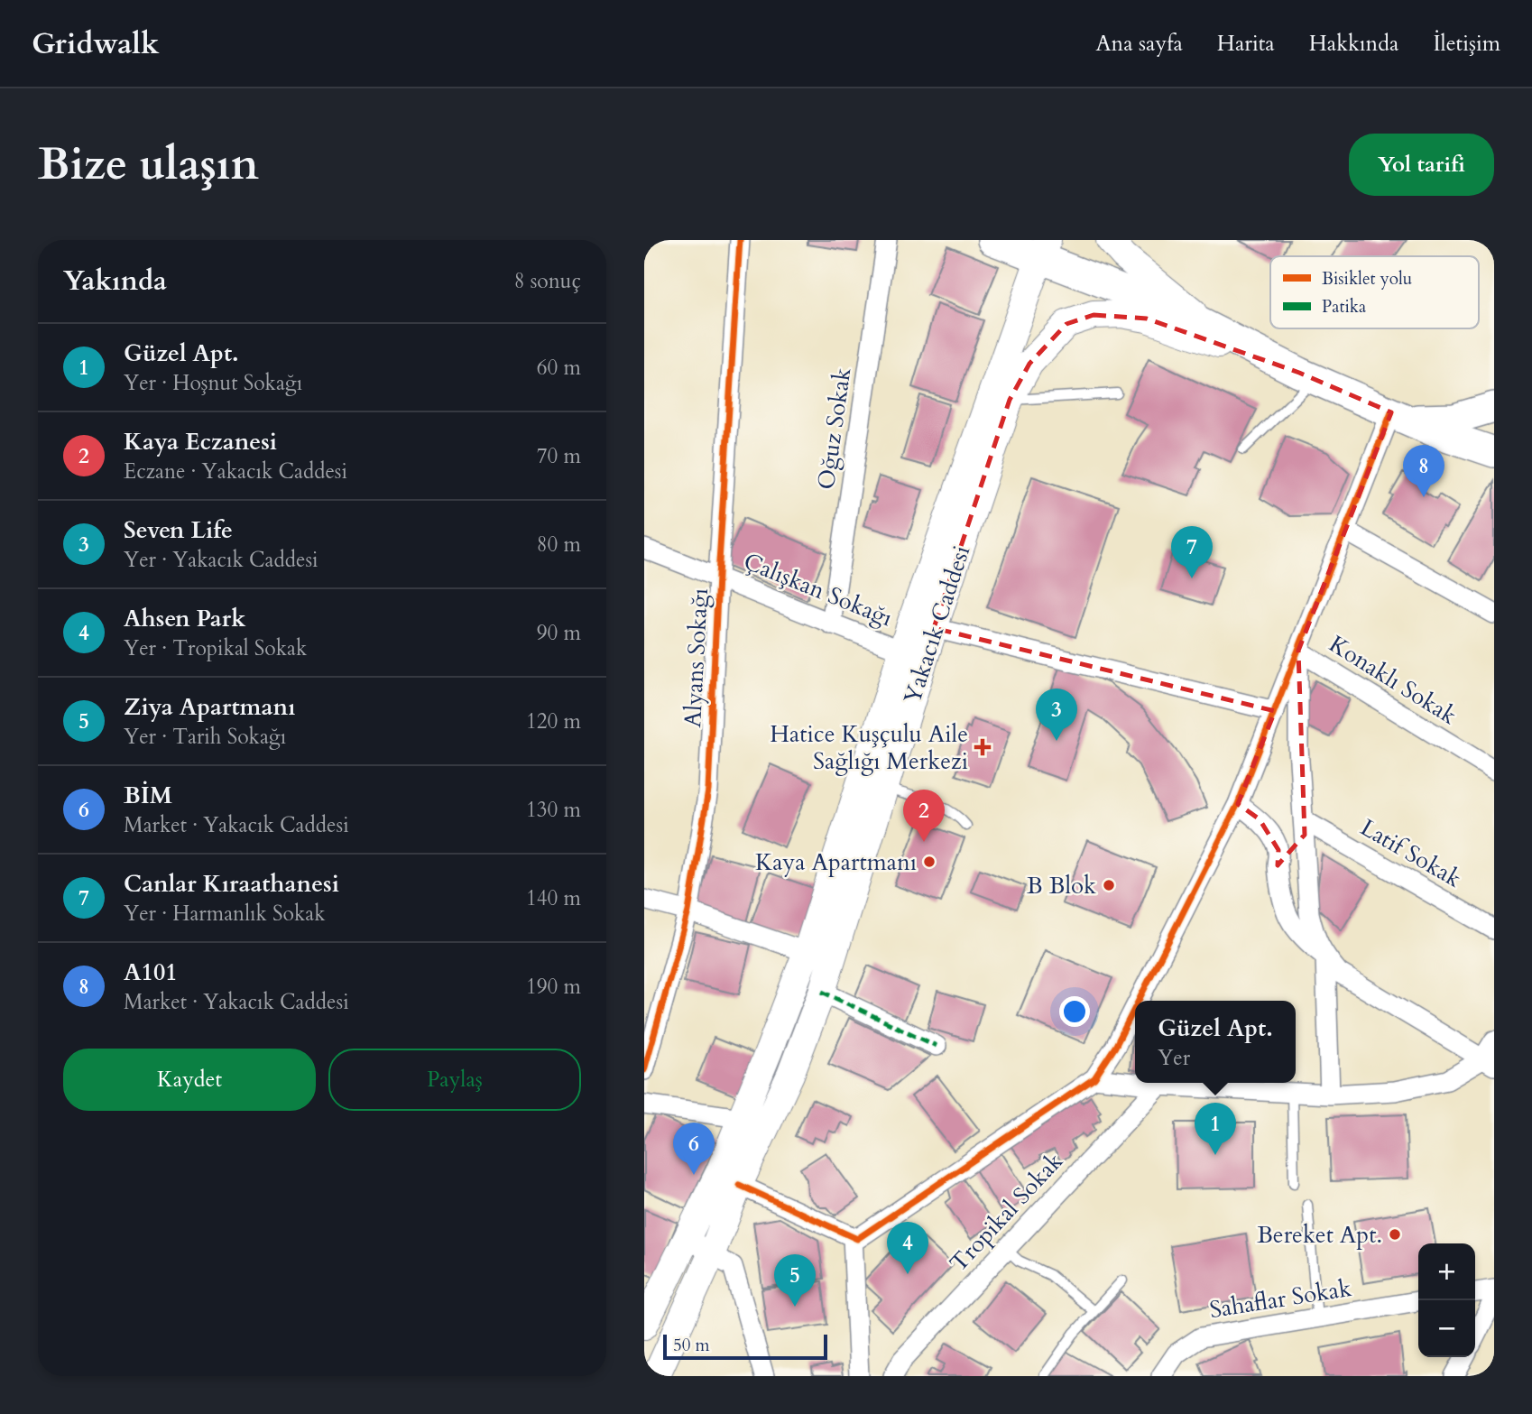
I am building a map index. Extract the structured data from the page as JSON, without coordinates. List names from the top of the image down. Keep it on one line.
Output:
{"streets":{"main road":["Yakacık Caddesi"],"street":["Oğuz Sokak","Çalışkan Sokağı","Alyans Sokağı","Konaklı Sokak","Latif Sokak","Tropikal Sokak","Sahaflar Sokak"]},"crossings":[["Oğuz Sokak","Çalışkan Sokağı"],["Çalışkan Sokağı","Yakacık Caddesi"],["Çalışkan Sokağı","Alyans Sokağı"]],"places":{"health":["Hatice Kuşçulu Aile Sağlığı Merkezi"],"other":["Kaya Apartmanı","B Blok","Bereket Apt."]},"legend":["Bisiklet yolu","Patika"],"scale_bar":"50 m","page":{"header":"Gridwalk","nav":["Ana sayfa","Harita","Hakkında","İletişim"],"buttons":["Yol tarifi",["Kaydet","Paylaş"]],"title":"Bize ulaşın","heading":["Yakında","8 sonuç"],"list":[{"mark":"1","name":"Güzel Apt.","note":"Yer · Hoşnut Sokağı","value":"60 m"},{"mark":"2","name":"Kaya Eczanesi","note":"Eczane · Yakacık Caddesi","value":"70 m"},{"mark":"3","name":"Seven Life","note":"Yer · Yakacık Caddesi","value":"80 m"},{"mark":"4","name":"Ahsen Park","note":"Yer · Tropikal Sokak","value":"90 m"},{"mark":"5","name":"Ziya Apartmanı","note":"Yer · Tarih Sokağı","value":"120 m"},{"mark":"6","name":"BİM","note":"Market · Yakacık Caddesi","value":"130 m"},{"mark":"7","name":"Canlar Kıraathanesi","note":"Yer · Harmanlık Sokak","value":"140 m"},{"mark":"8","name":"A101","note":"Market · Yakacık Caddesi","value":"190 m"}],"pins":["8","7","3","2","1","6","4","5"],"popup":["Güzel Apt.","Yer"],"map_buttons":["+","−"],"scale":"50 m"}}
